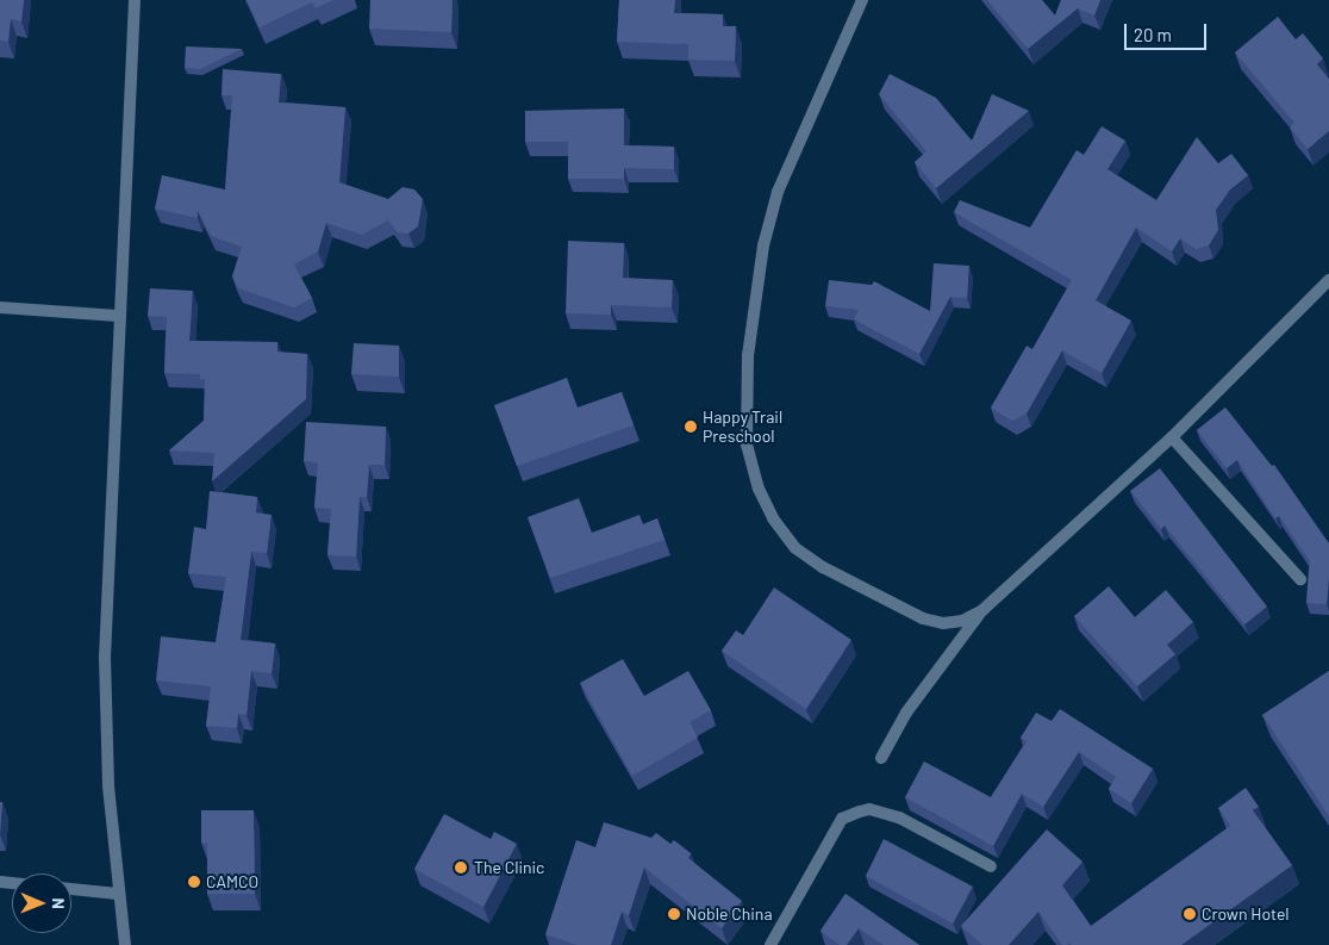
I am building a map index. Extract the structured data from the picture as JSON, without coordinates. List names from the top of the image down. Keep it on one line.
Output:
{"places":["Happy Trail Preschool","The Clinic","CAMCO","Noble China","Crown Hotel"],"scale_bar":"20 m","north":"right"}
